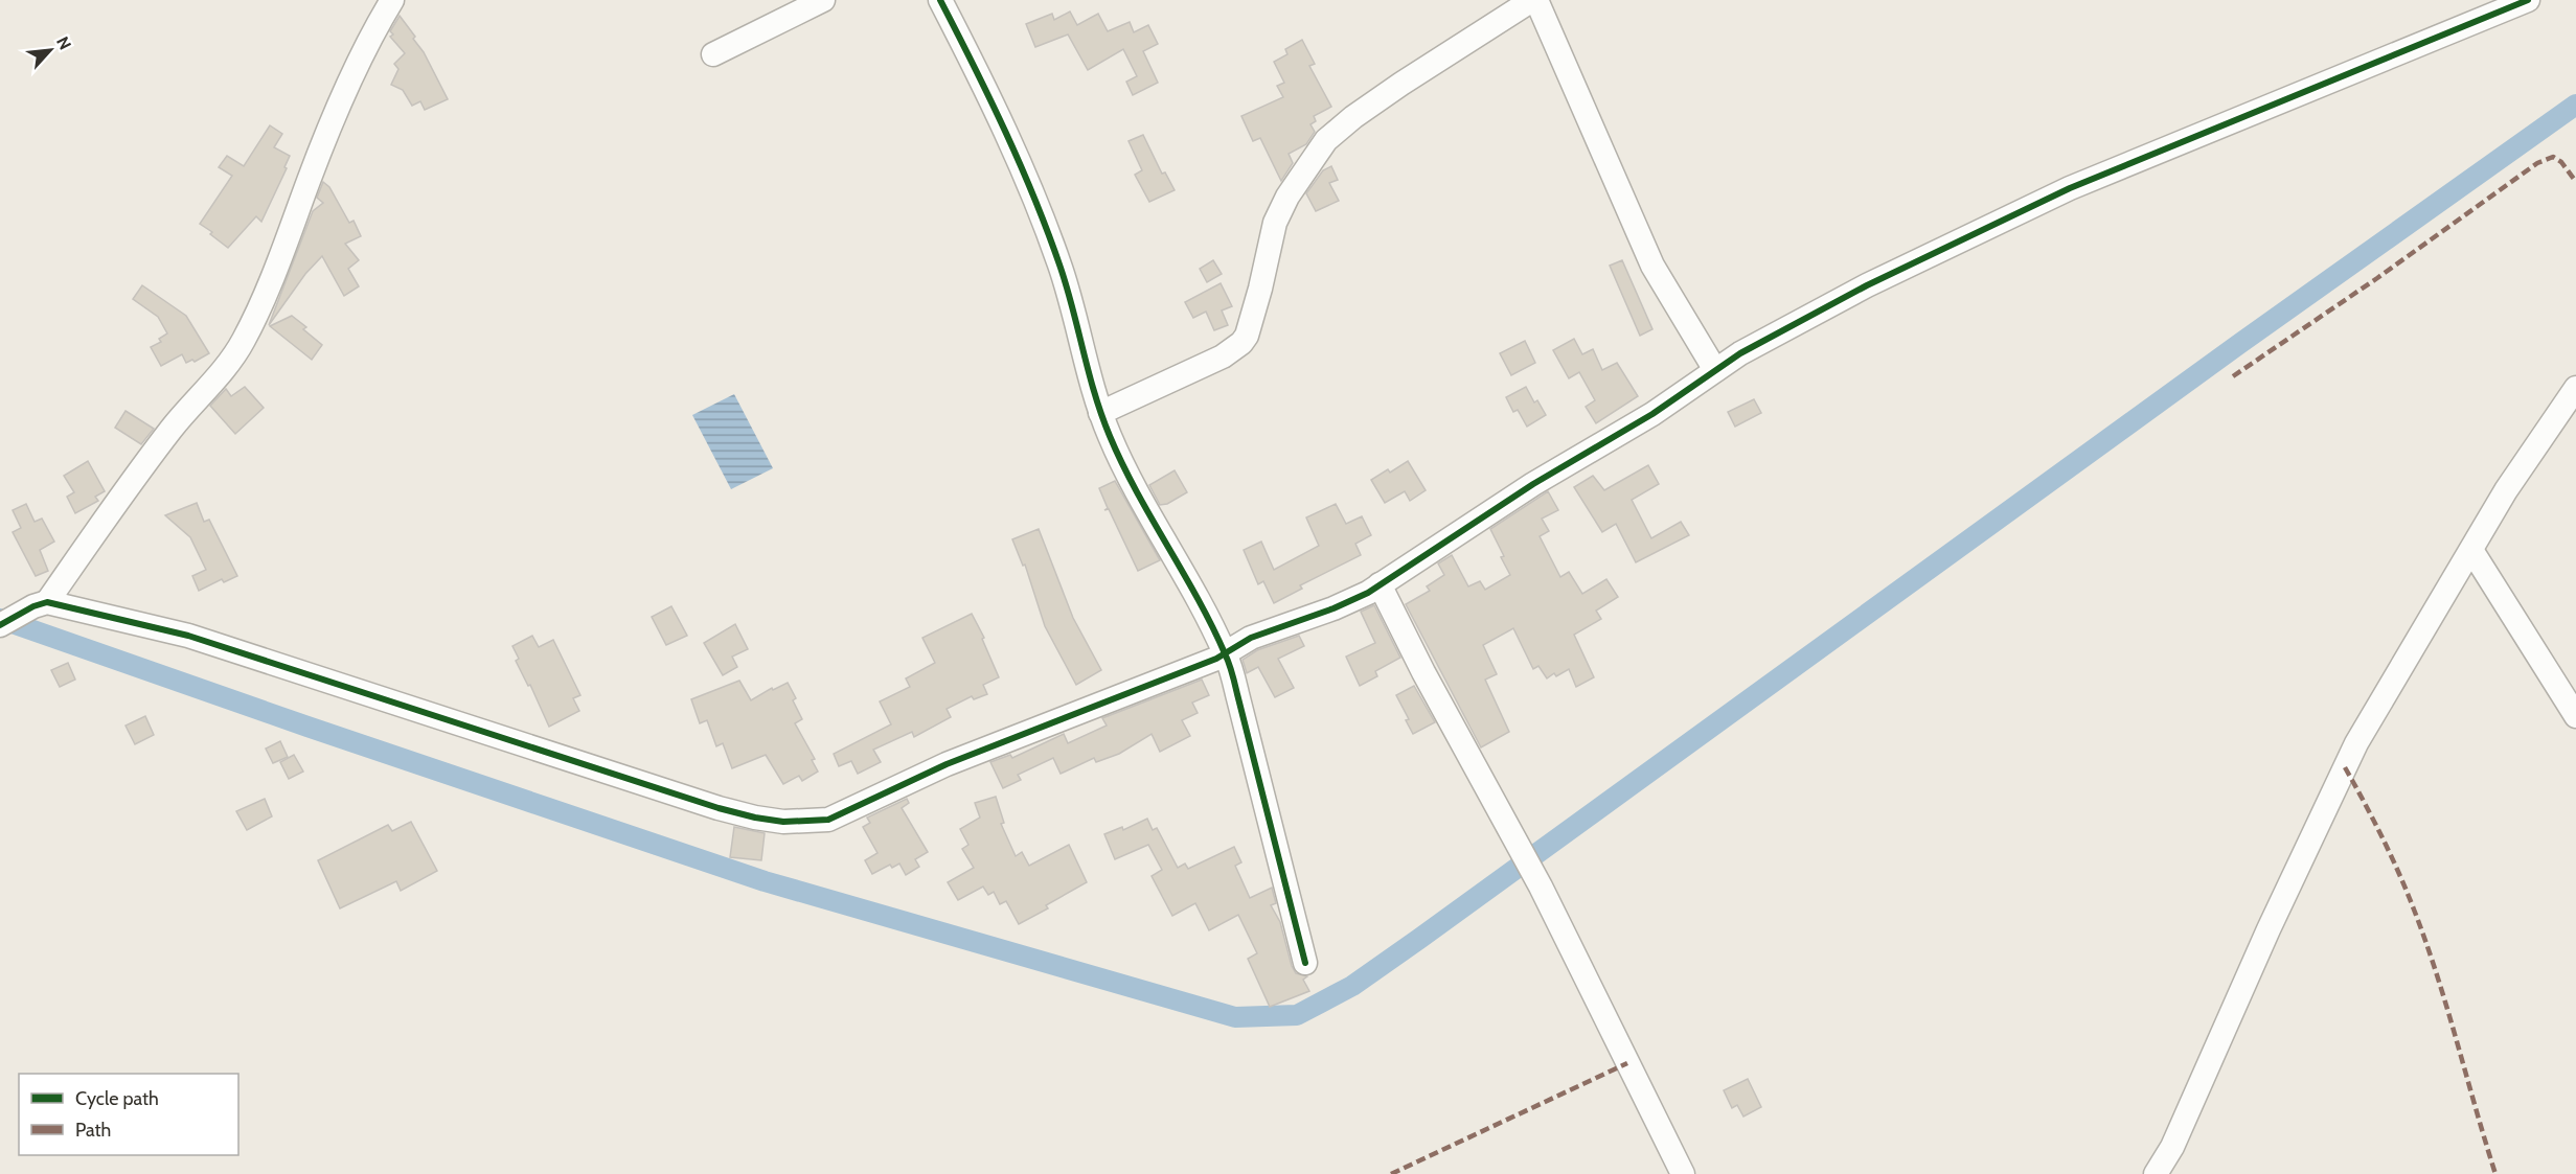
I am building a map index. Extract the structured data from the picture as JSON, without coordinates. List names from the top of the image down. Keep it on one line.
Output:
{"legend":["Cycle path","Path"],"north":"top right"}
